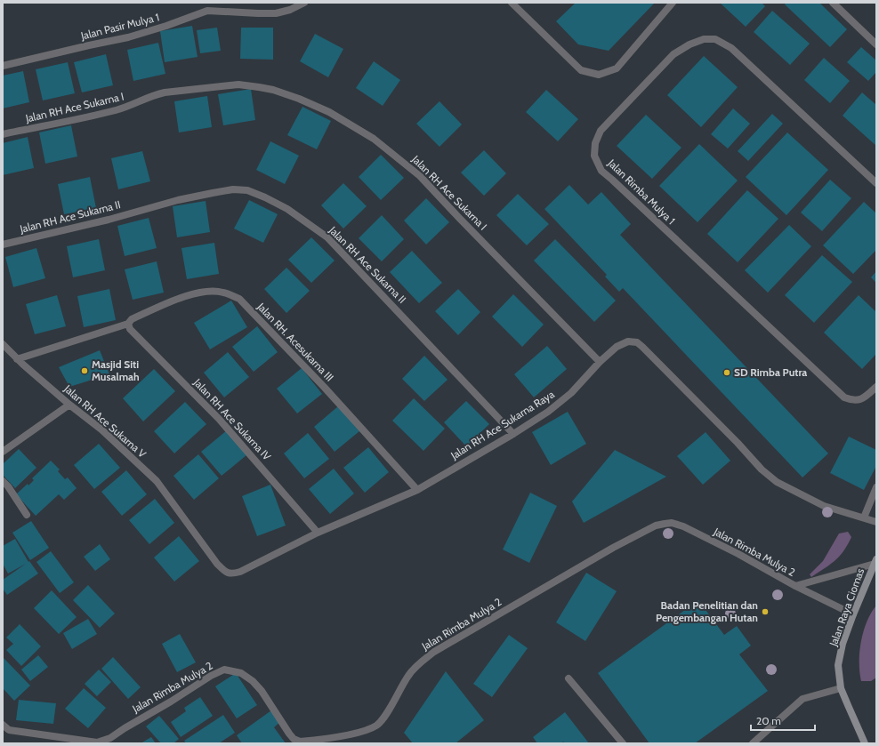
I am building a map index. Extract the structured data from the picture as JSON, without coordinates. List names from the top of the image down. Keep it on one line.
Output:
{"streets":{"main road":["Jalan Raya Ciomas"],"street":["Jalan Pasir Mulya 1","Jalan RH Ace Sukarna I","Jalan Rimba Mulya 1","Jalan RH Ace Sukarna II","Jalan RH. Acesukarna III","Jalan RH Ace Sukarna IV","Jalan RH Ace Sukarna V","Jalan RH Ace Sukarna Raya","Jalan Rimba Mulya 2"]},"crossings":[["Jalan RH Ace Sukarna I","Jalan RH Ace Sukarna Raya"],["Jalan RH Ace Sukarna II","Jalan RH Ace Sukarna Raya"],["Jalan RH. Acesukarna III","Jalan RH Ace Sukarna IV"],["Jalan RH. Acesukarna III","Jalan RH Ace Sukarna V"],["Jalan RH. Acesukarna III","Jalan RH Ace Sukarna Raya"],["Jalan RH Ace Sukarna IV","Jalan RH Ace Sukarna Raya"],["Jalan RH Ace Sukarna V","Jalan RH Ace Sukarna Raya"],["Jalan Rimba Mulya 2","Jalan Raya Ciomas"]],"places":["Masjid Siti Musalmah","SD Rimba Putra","Badan Penelitian dan Pengembangan Hutan"],"scale_bar":"20 m"}
